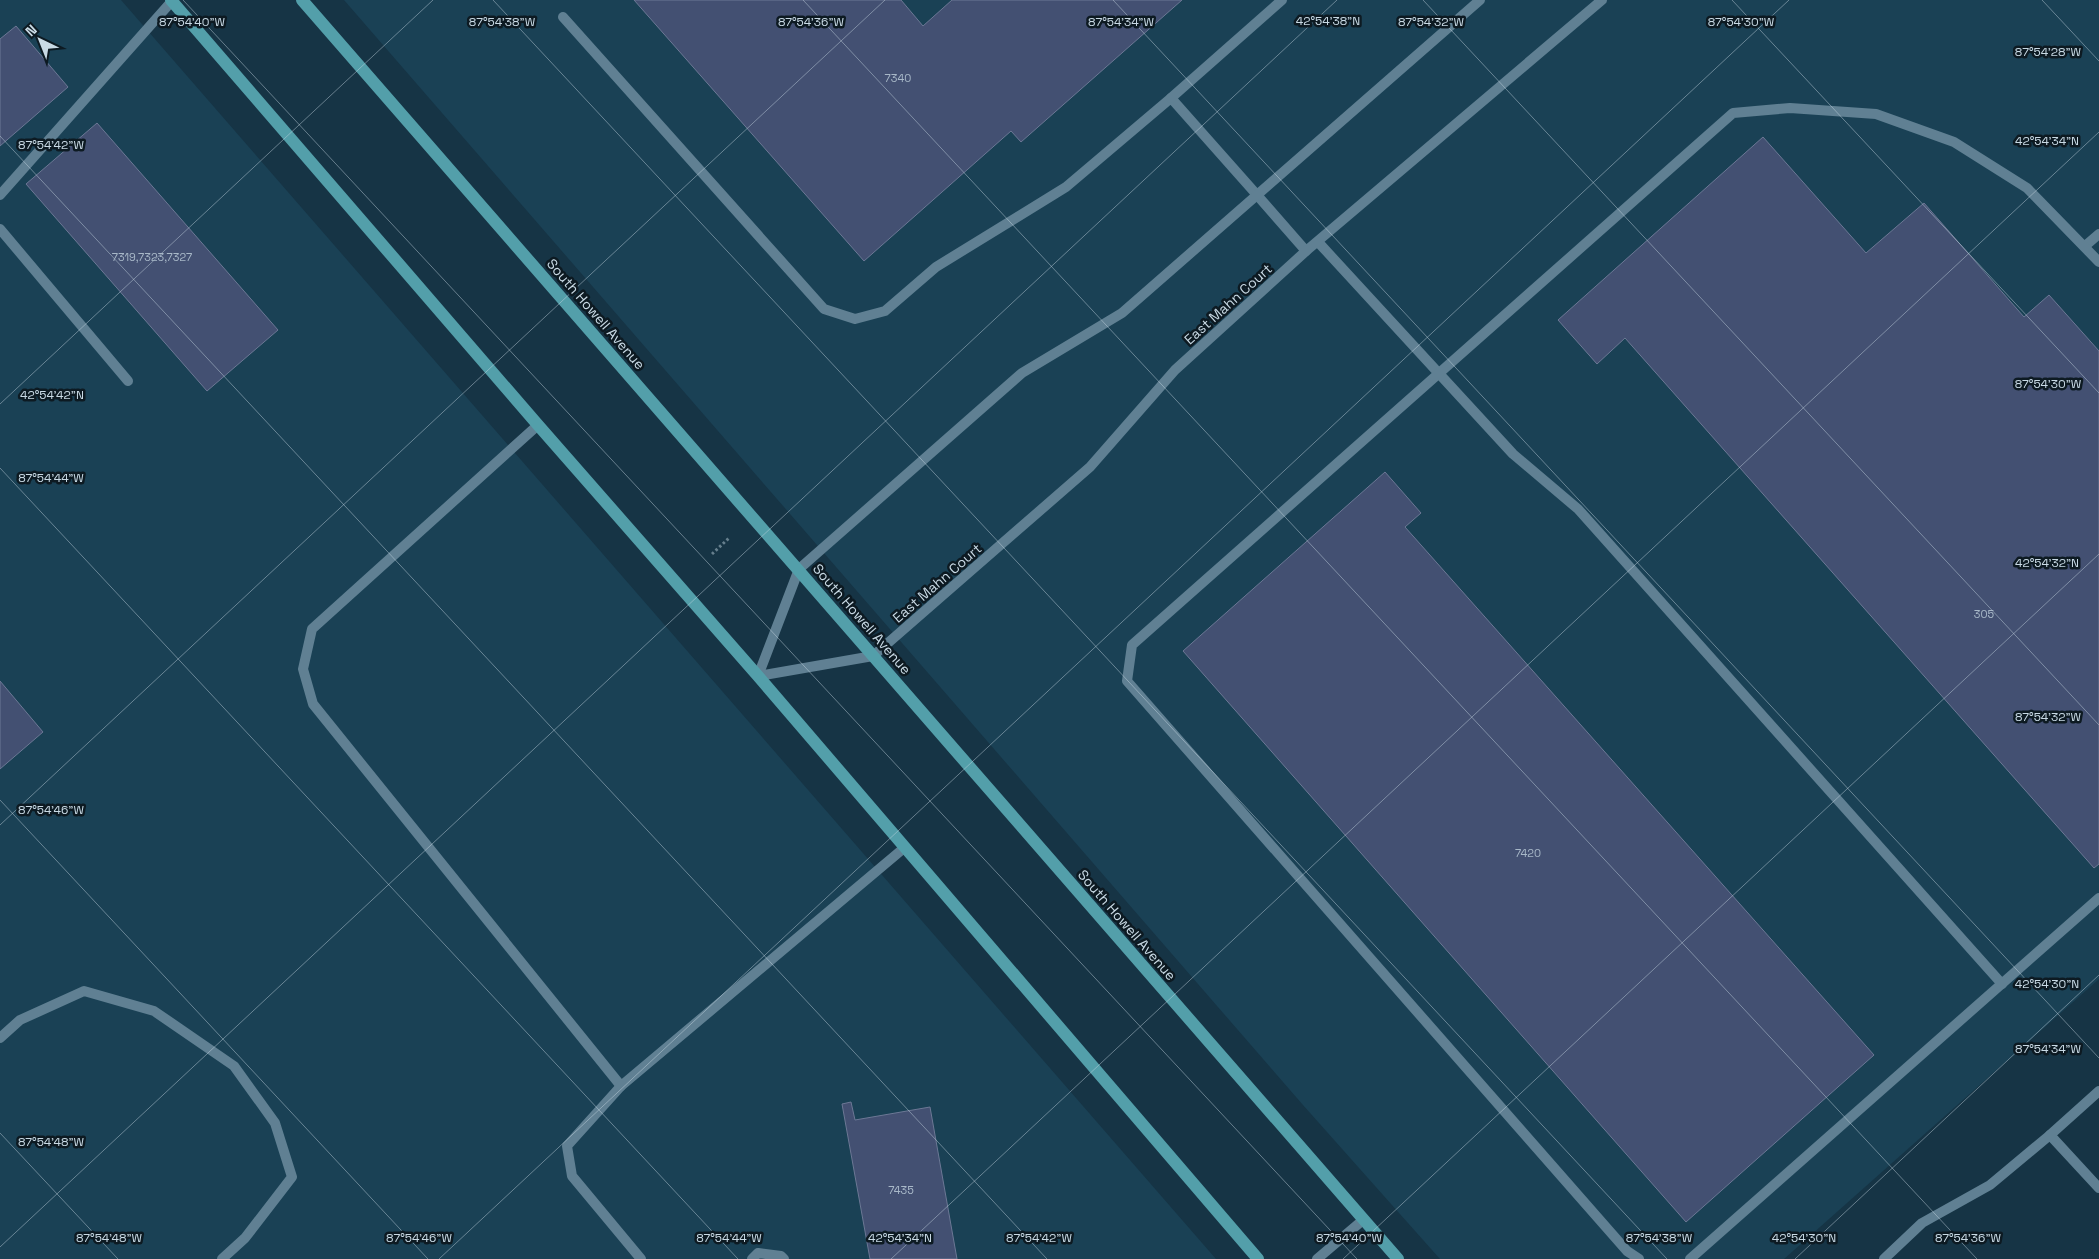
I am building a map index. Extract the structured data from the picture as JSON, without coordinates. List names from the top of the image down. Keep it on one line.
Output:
{"streets":{"main road":["South Howell Avenue"],"street":["East Mahn Court"]},"crossings":[["East Mahn Court","South Howell Avenue"]],"house_numbers":["7340","7319,7323,7327","305","7420","7435"],"north":"top left","coordinates":["42°54'38\"N","87°54'40\"W","87°54'38\"W","87°54'36\"W","87°54'34\"W","87°54'32\"W","87°54'30\"W","87°54'28\"W","42°54'34\"N","87°54'42\"W","42°54'42\"N","87°54'44\"W","42°54'32\"N","87°54'46\"W","42°54'30\"N","87°54'48\"W"]}
